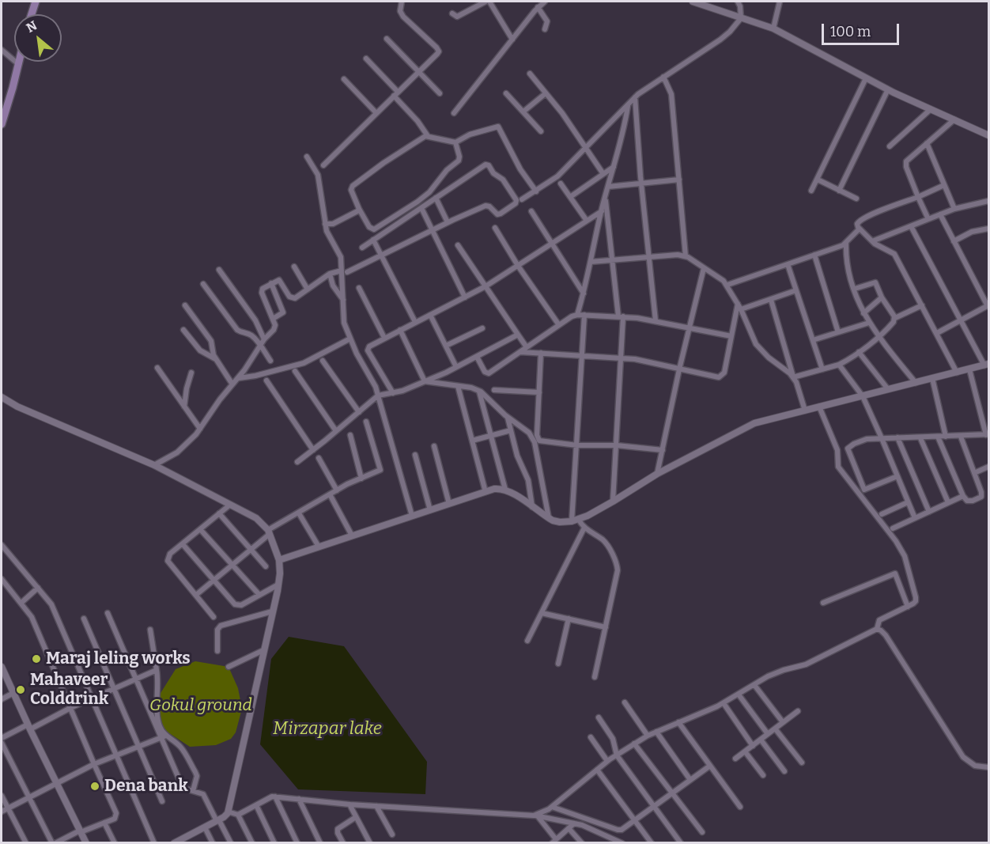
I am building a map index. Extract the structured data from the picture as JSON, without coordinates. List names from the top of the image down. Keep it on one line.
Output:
{"water":["Mirzapar lake"],"parks":["Gokul ground"],"places":["Maraj leling works","Mahaveer Colddrink","Dena bank"],"scale_bar":"100 m","north":"top left"}
